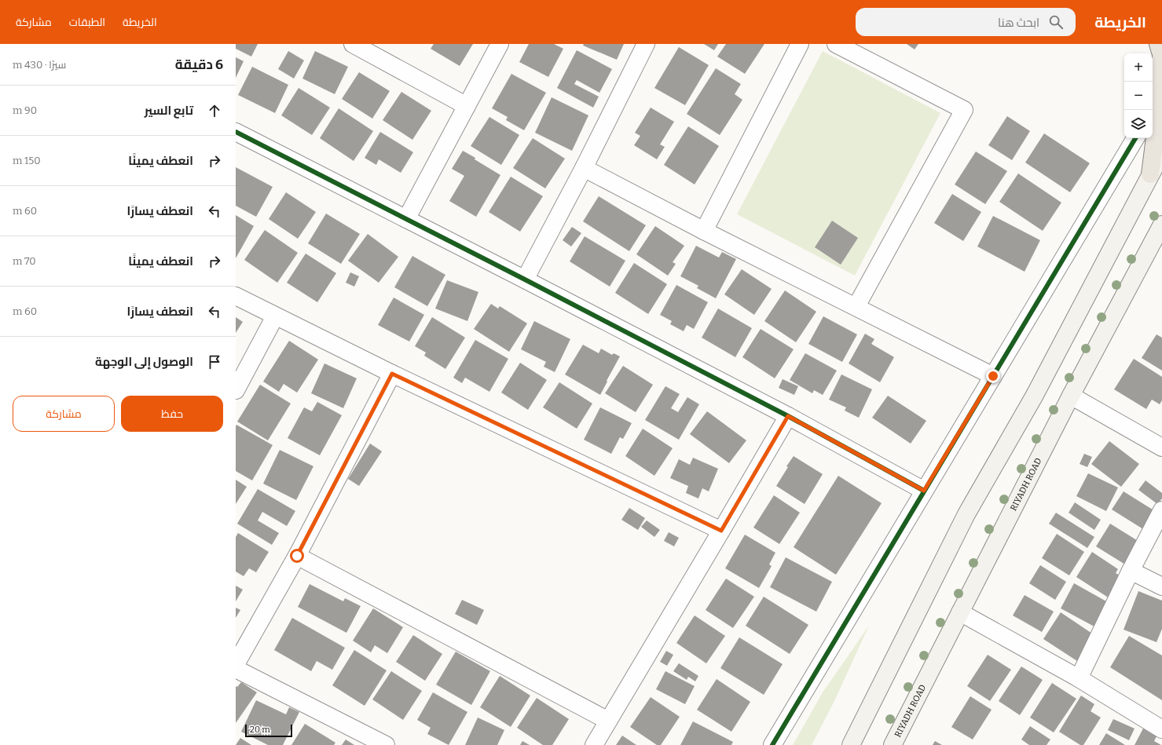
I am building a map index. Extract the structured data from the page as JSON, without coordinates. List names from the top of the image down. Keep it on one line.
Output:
{"streets":{"street":["RIYADH ROAD"]},"scale_bar":"20 m","page":{"header":"الخريطة","search":"ابحث هنا","nav":["الخريطة","الطبقات","مشاركة"],"heading":["6 دقيقة","سيرًا · 430 m"],"map_buttons":["+","−"],"list":[["تابع السير","90 m"],["انعطف يمينًا","150 m"],["انعطف يسارًا","60 m"],["انعطف يمينًا","70 m"],["انعطف يسارًا","60 m"],"الوصول إلى الوجهة"],"buttons":["حفظ","مشاركة"],"scale":"20 m"}}
